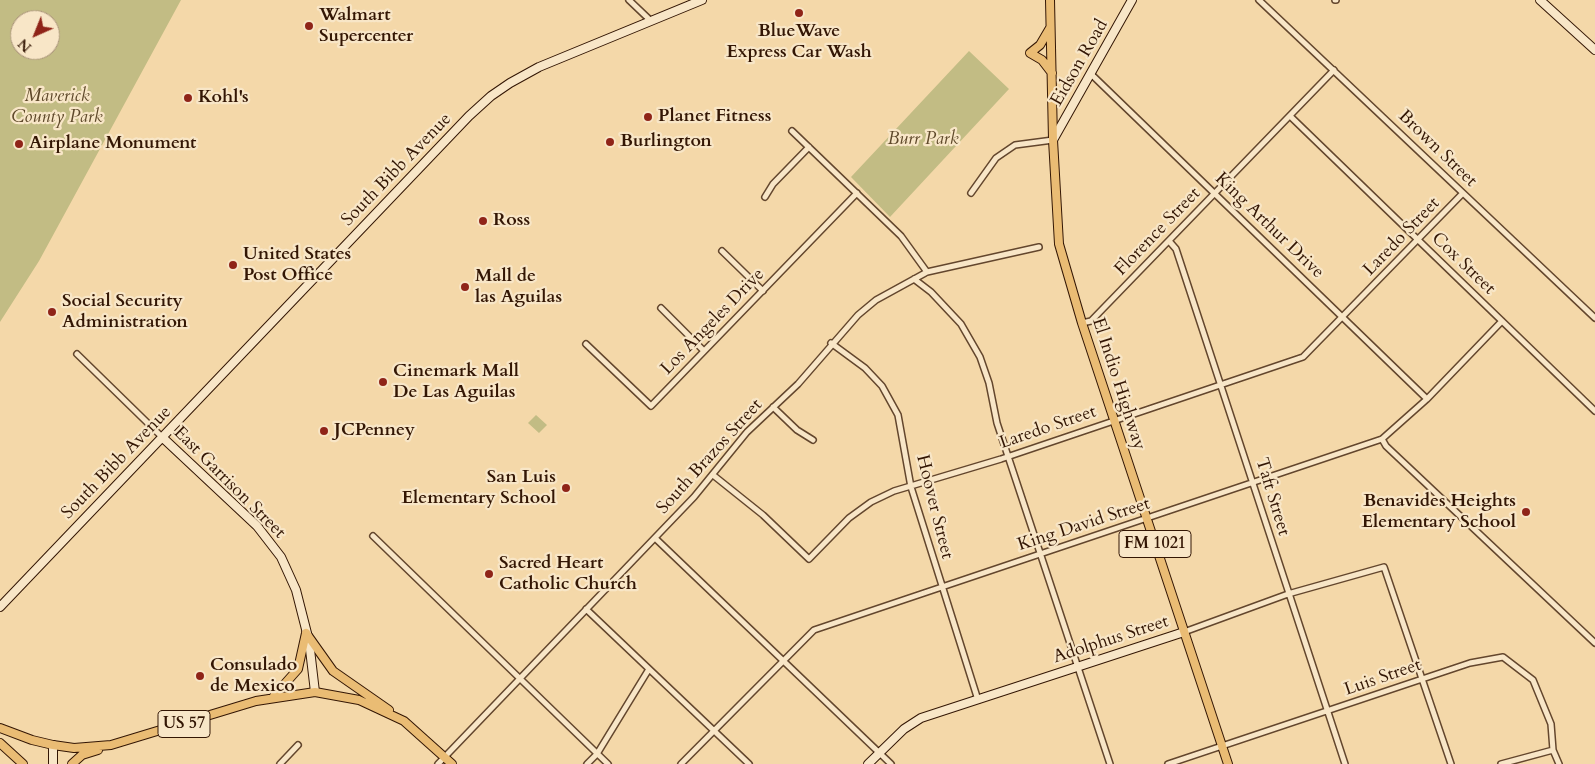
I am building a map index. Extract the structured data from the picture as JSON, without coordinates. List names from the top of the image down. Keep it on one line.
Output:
{"streets":{"main road":["Eidson Road","South Bibb Avenue","El Indio Highway","East Garrison Street","FM 1021","Adolphus Street","US 57"],"street":["Brown Street","King Arthur Drive","Florence Street","Laredo Street","Cox Street","Los Angeles Drive","South Brazos Street","Taft Street","Hoover Street","King David Street","Luis Street"]},"crossings":[["Eidson Road","King Arthur Drive"],["Eidson Road","El Indio Highway"],["Brown Street","Florence Street"],["Brown Street","Laredo Street"],["South Bibb Avenue","East Garrison Street"],["King Arthur Drive","Florence Street"],["King Arthur Drive","Laredo Street"],["King Arthur Drive","King David Street"],["Florence Street","Cox Street"],["Florence Street","El Indio Highway"],["Florence Street","Taft Street"],["Laredo Street","Cox Street"],["Laredo Street","El Indio Highway"],["Laredo Street","South Brazos Street"],["Laredo Street","Taft Street"],["Laredo Street","Hoover Street"],["Cox Street","King David Street"],["El Indio Highway","King David Street"],["El Indio Highway","Adolphus Street"],["El Indio Highway","Luis Street"],["South Brazos Street","Hoover Street"],["South Brazos Street","US 57"],["East Garrison Street","US 57"],["Taft Street","King David Street"],["Taft Street","Adolphus Street"],["Taft Street","Luis Street"],["Hoover Street","King David Street"],["Hoover Street","Adolphus Street"],["Adolphus Street","Luis Street"]],"parks":["Maverick County Park","Burr Park"],"places":["BlueWave Express Car Wash","Walmart Supercenter","Kohl's","Planet Fitness","Burlington","Airplane Monument","Ross","United States Post Office","Mall de las Aguilas","Social Security Administration","Cinemark Mall De Las Aguilas","JCPenney","San Luis Elementary School","Benavides Heights Elementary School","Sacred Heart Catholic Church","Consulado de Mexico"],"north":"bottom left"}
